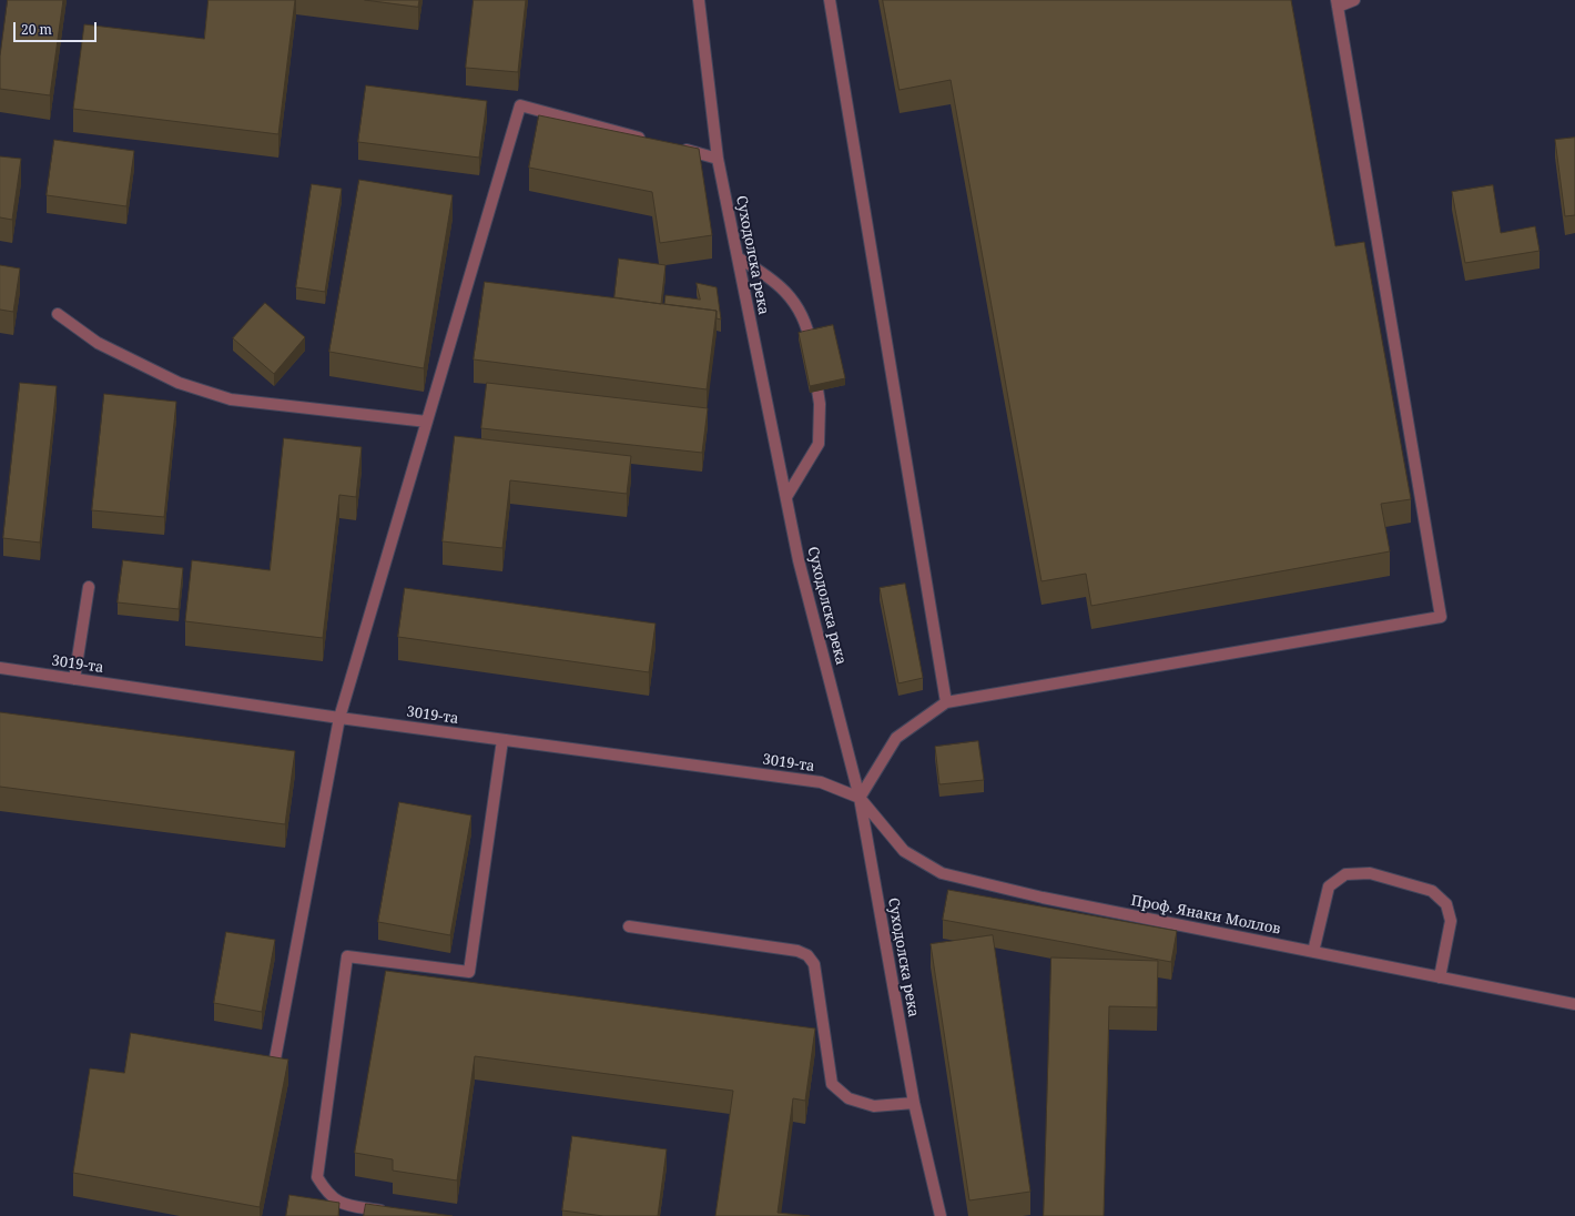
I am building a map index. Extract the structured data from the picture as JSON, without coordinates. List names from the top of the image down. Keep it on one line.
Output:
{"streets":{"street":["Суходолска река","3019-та","Проф. Янаки Моллов"]},"crossings":[["Суходолска река","3019-та"],["Суходолска река","Проф. Янаки Моллов"],["3019-та","Проф. Янаки Моллов"]],"scale_bar":"20 m"}
